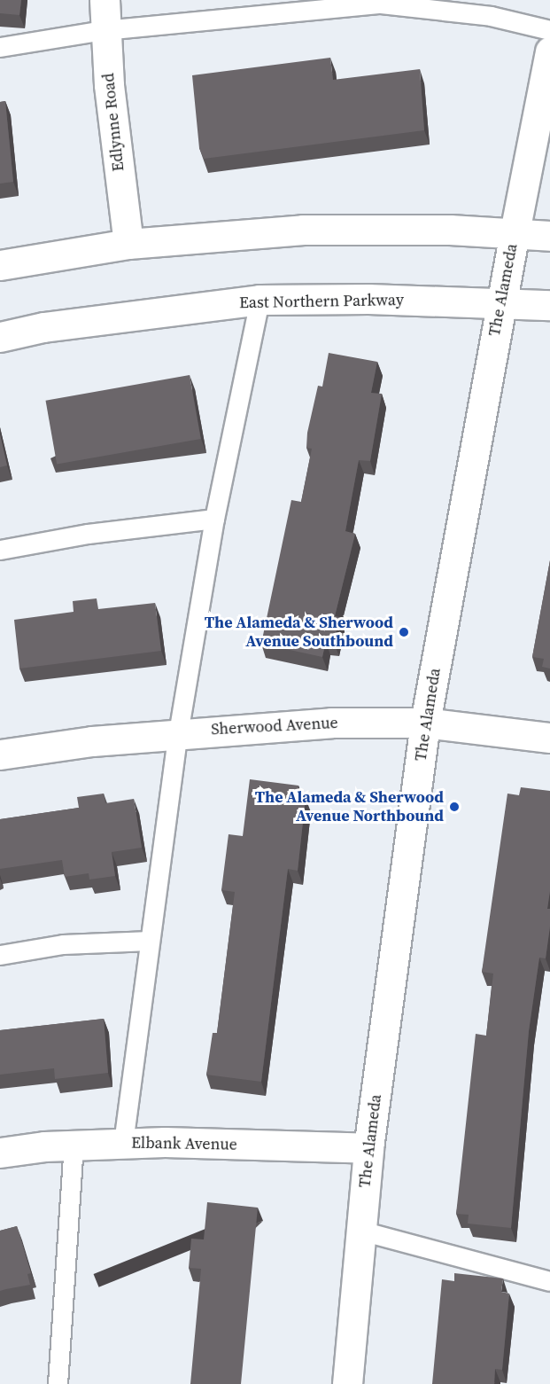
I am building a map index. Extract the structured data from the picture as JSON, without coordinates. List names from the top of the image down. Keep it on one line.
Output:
{"streets":{"main road":["Edlynne Road","The Alameda","East Northern Parkway","Sherwood Avenue","Elbank Avenue"]},"crossings":[["The Alameda","East Northern Parkway"],["The Alameda","Sherwood Avenue"],["The Alameda","Elbank Avenue"]],"places":["The Alameda & Sherwood Avenue Southbound","The Alameda & Sherwood Avenue Northbound"]}
